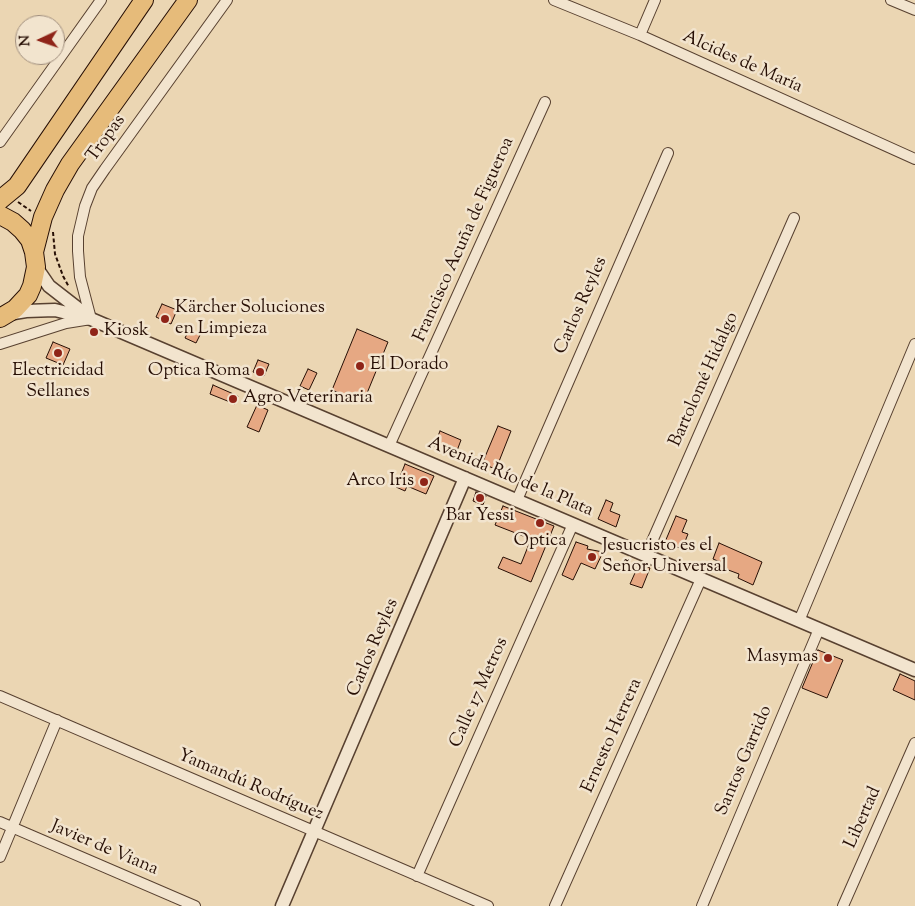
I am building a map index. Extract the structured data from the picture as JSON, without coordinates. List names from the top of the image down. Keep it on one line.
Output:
{"streets":{"street":["Alcides de María","Tropas","Francisco Acuña de Figueroa","Carlos Reyles","Bartolomé Hidalgo","Avenida Río de la Plata","Calle 17 Metros","Ernesto Herrera","Santos Garrido","Yamandú Rodríguez","Libertad","Javier de Viana"]},"crossings":[["Tropas","Avenida Río de la Plata"],["Francisco Acuña de Figueroa","Avenida Río de la Plata"],["Carlos Reyles","Avenida Río de la Plata"],["Carlos Reyles","Yamandú Rodríguez"],["Bartolomé Hidalgo","Avenida Río de la Plata"],["Avenida Río de la Plata","Calle 17 Metros"],["Avenida Río de la Plata","Ernesto Herrera"],["Avenida Río de la Plata","Santos Garrido"],["Calle 17 Metros","Yamandú Rodríguez"]],"places":["Kärcher Soluciones en Limpieza","Kiosk","Electricidad Sellanes","El Dorado","Optica Roma","Agro Veterinaria","Arco Iris","Bar Yessi","Optica","Jesucristo es el Señor Universal","Masymas"],"north":"left"}
